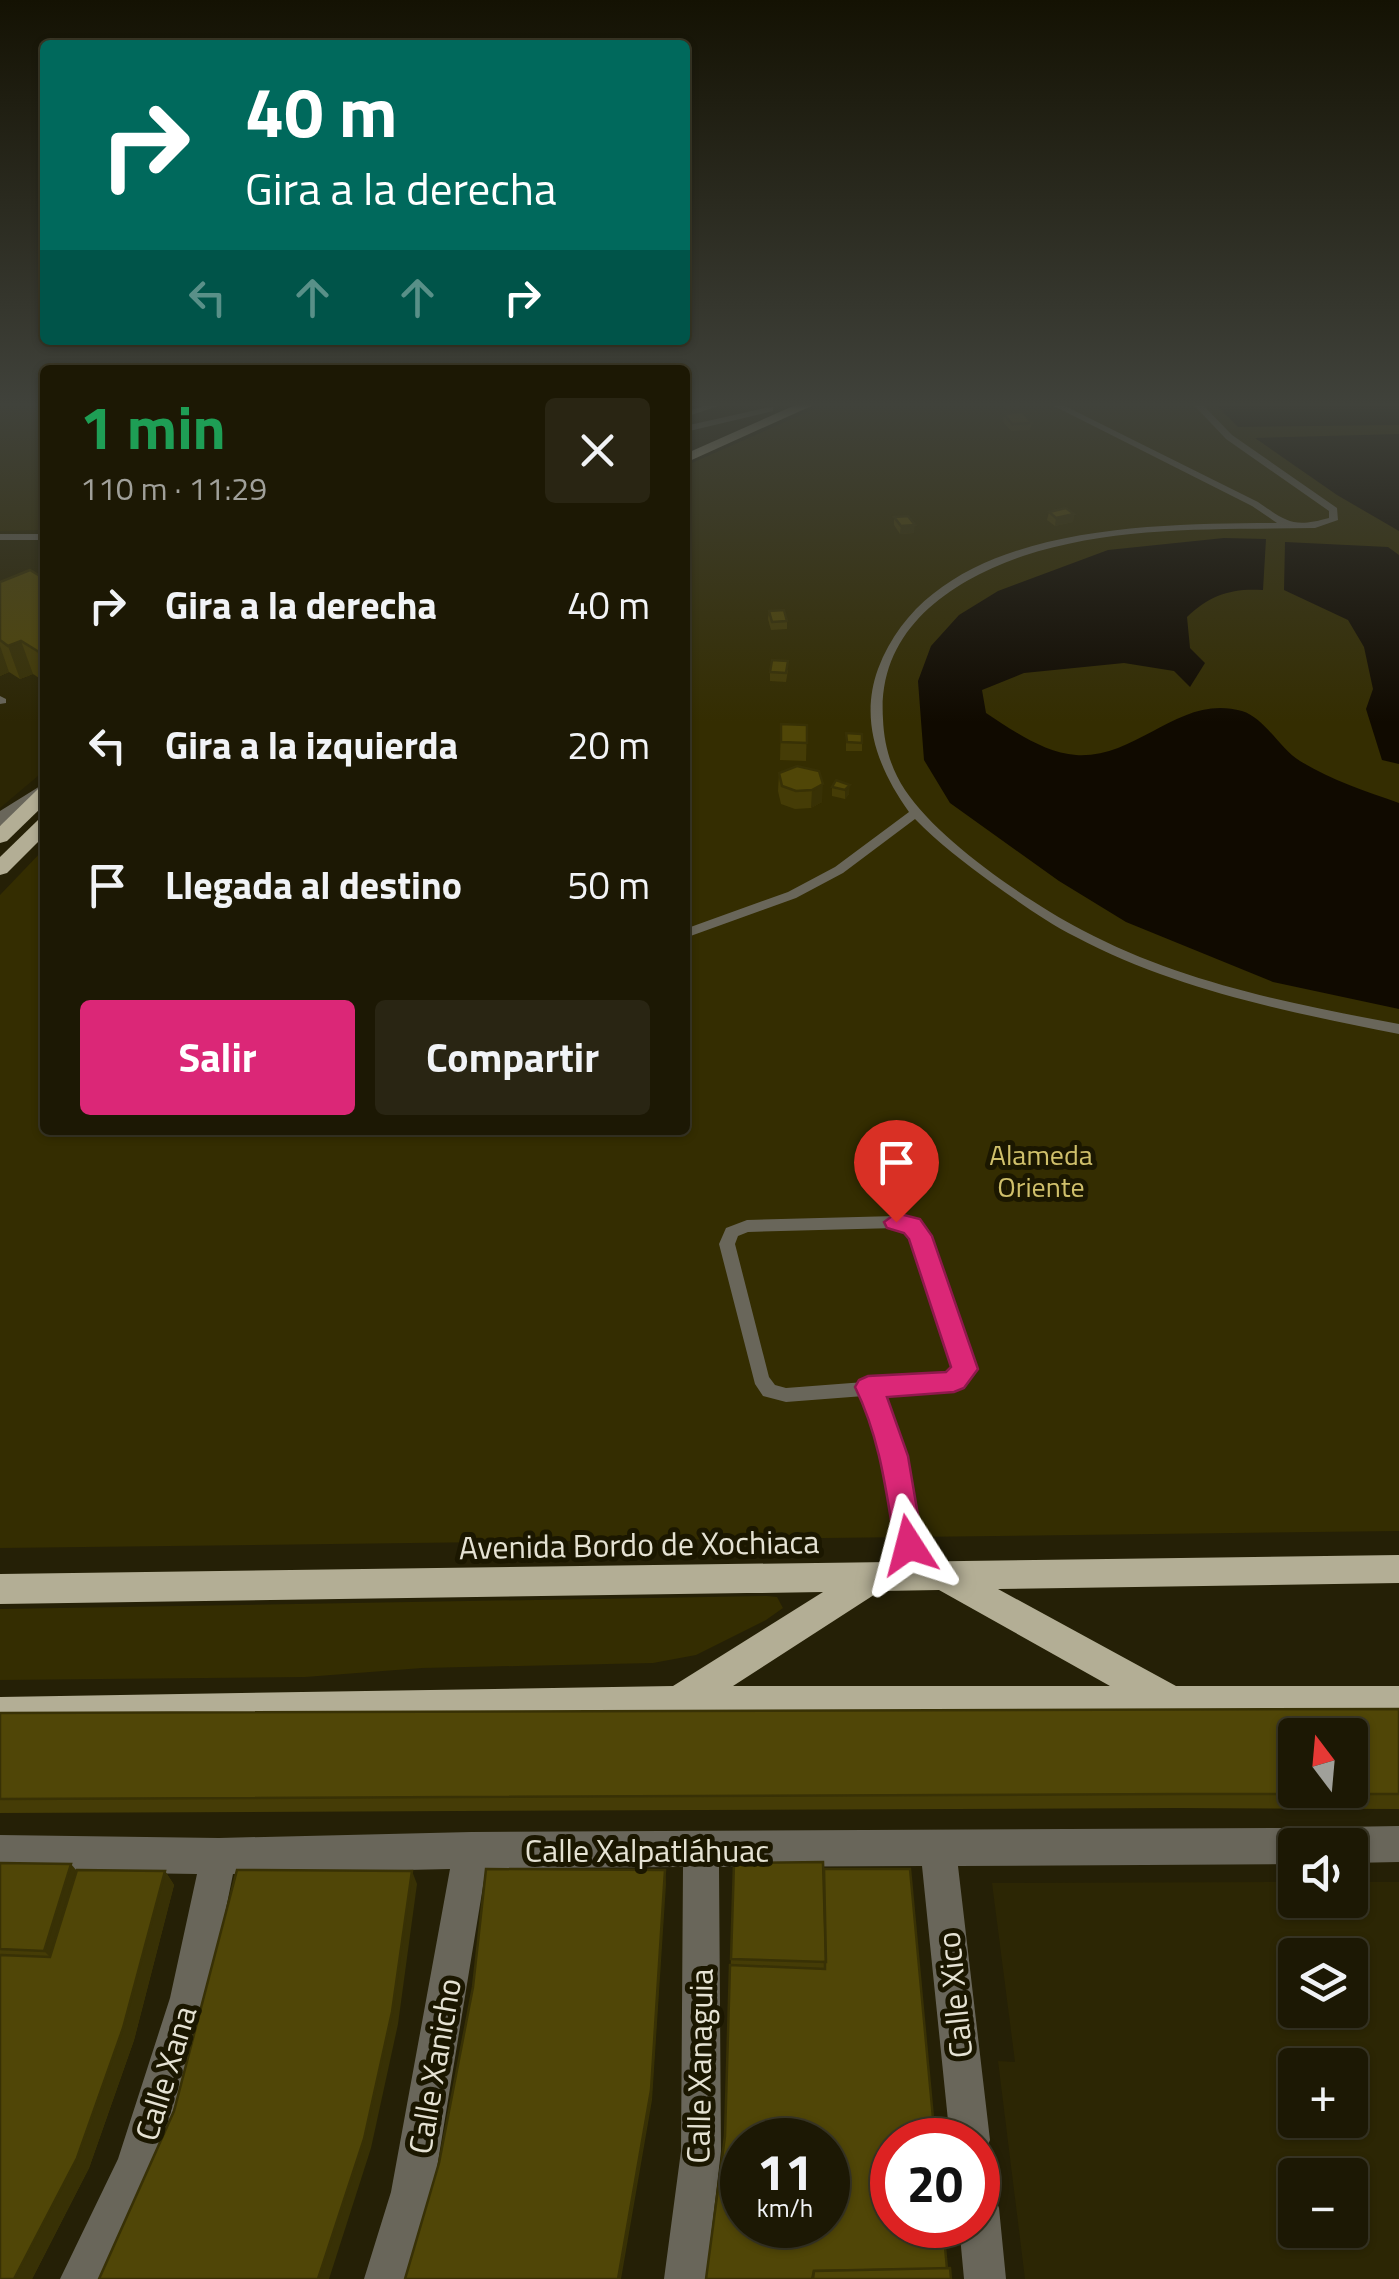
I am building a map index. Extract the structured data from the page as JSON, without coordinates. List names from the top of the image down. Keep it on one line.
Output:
{"streets":{"main road":["Avenida Bordo de Xochiaca"],"street":["Calle Xalpatláhuac","Calle Xico","Calle Xanicho","Calle Xanaguia","Calle Xana"]},"crossings":[["Calle Xalpatláhuac","Calle Xico"],["Calle Xalpatláhuac","Calle Xanicho"],["Calle Xalpatláhuac","Calle Xanaguia"],["Calle Xalpatláhuac","Calle Xana"]],"parks":["Alameda Oriente"],"north":"top","page":{"turn":["40 m","Gira a la derecha"],"heading":["1 min","110 m · 11:29"],"list":[{"name":"Gira a la derecha","value":"40 m"},{"name":"Gira a la izquierda","value":"20 m"},{"name":"Llegada al destino","value":"50 m"}],"buttons":["Salir","Compartir"],"map_buttons":["+","−"],"speed":"11 km/h","limit":"20"}}
